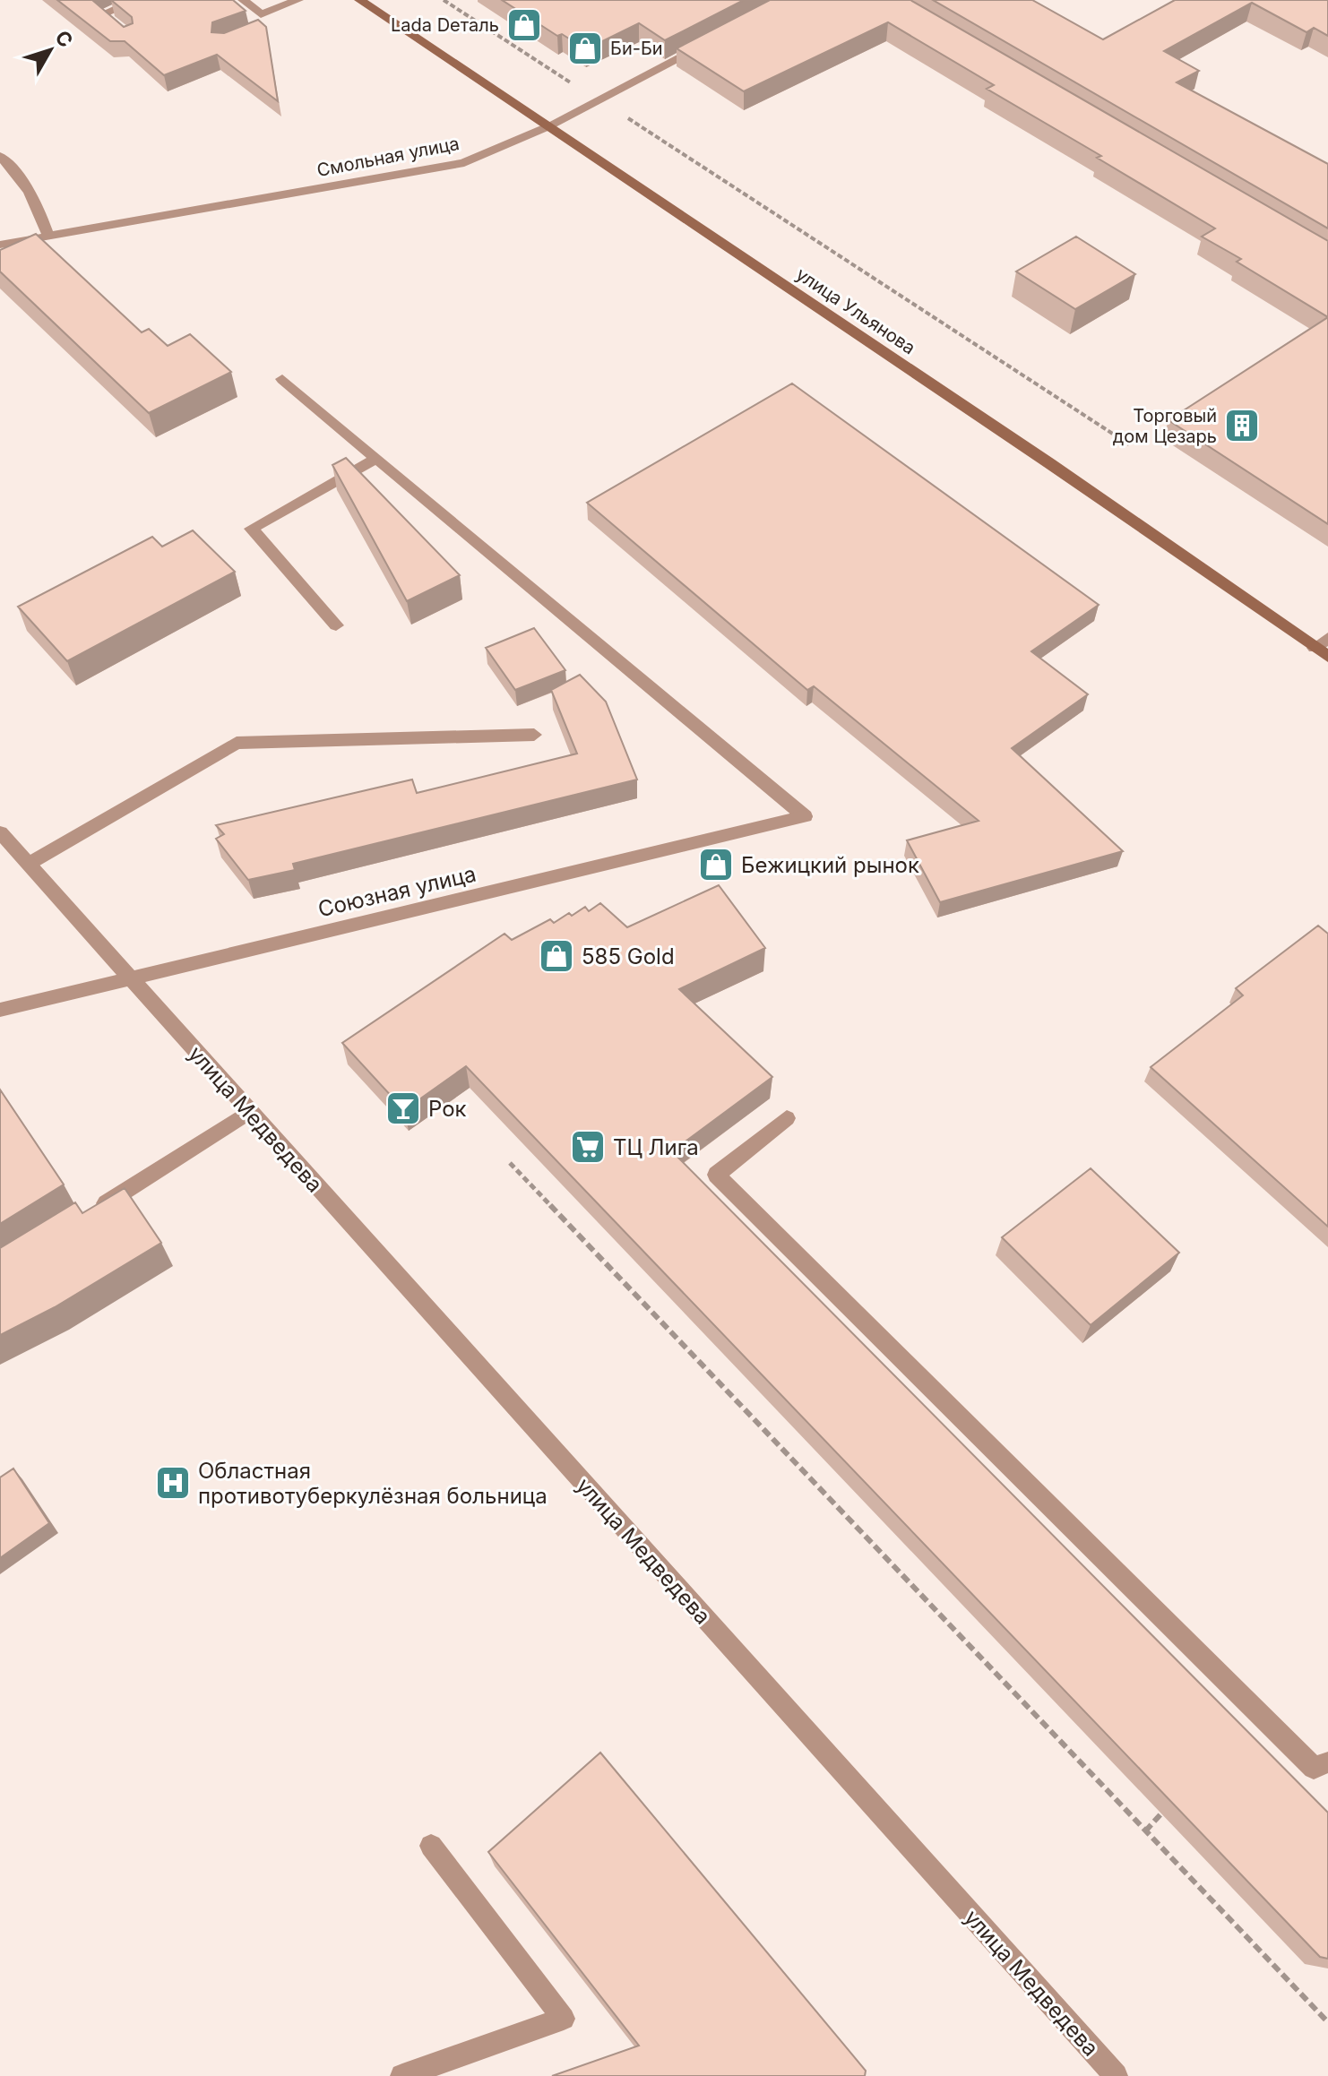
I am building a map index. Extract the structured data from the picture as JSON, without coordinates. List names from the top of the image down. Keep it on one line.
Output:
{"streets":{"main road":["улица Ульянова"],"street":["Смольная улица","Союзная улица","улица Медведева"]},"crossings":[["Смольная улица","улица Ульянова"],["Союзная улица","улица Медведева"]],"places":{"shop":["Lada Dеталь","Би-Би","Бежицкий рынок","585 Gold"],"building":["Торговый дом Цезарь"],"bar":["Рок"],"supermarket":["ТЦ Лига"],"hospital":["Областная противотуберкулёзная больница"]},"north":"top right"}
